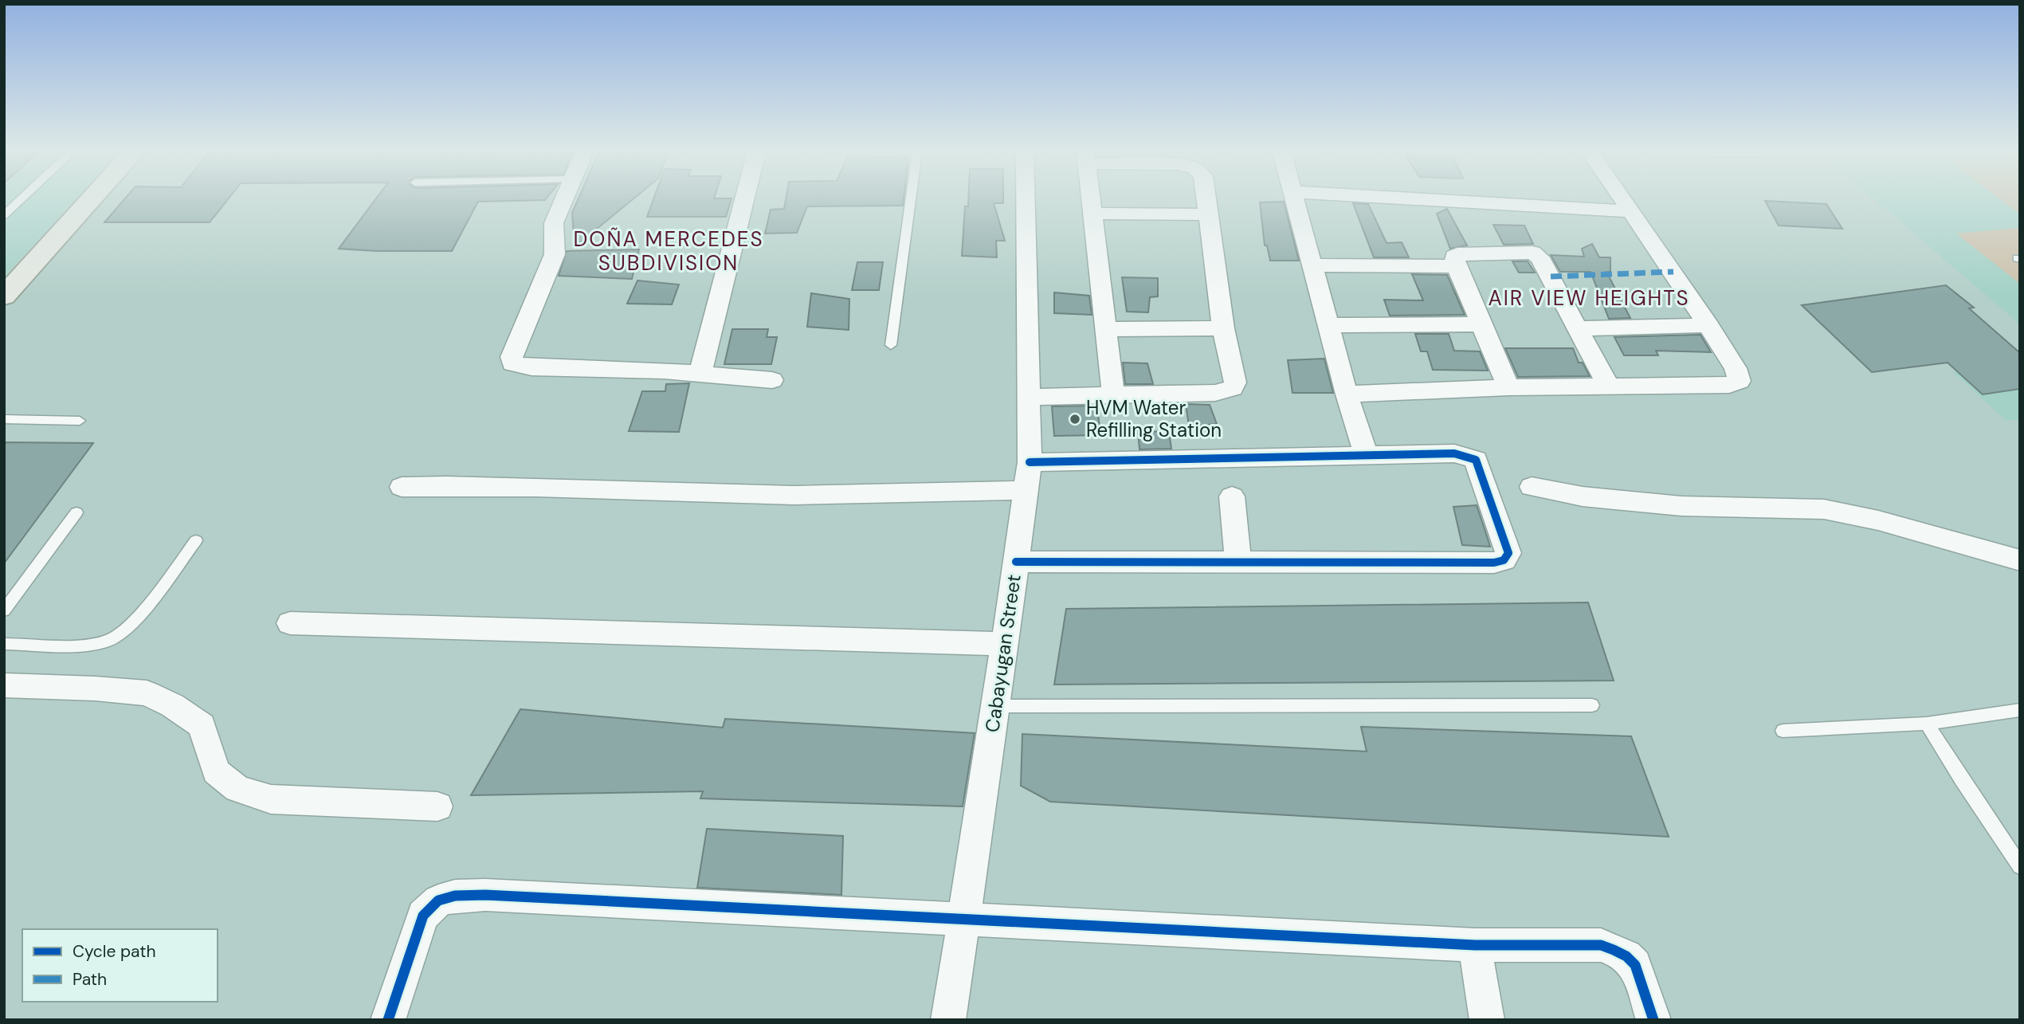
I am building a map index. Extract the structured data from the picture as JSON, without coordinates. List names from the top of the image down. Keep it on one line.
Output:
{"streets":{"street":["Cabayugan Street"]},"districts":["DOÑA MERCEDES SUBDIVISION","AIR VIEW HEIGHTS"],"places":["HVM Water Refilling Station"],"legend":["Cycle path","Path"]}
